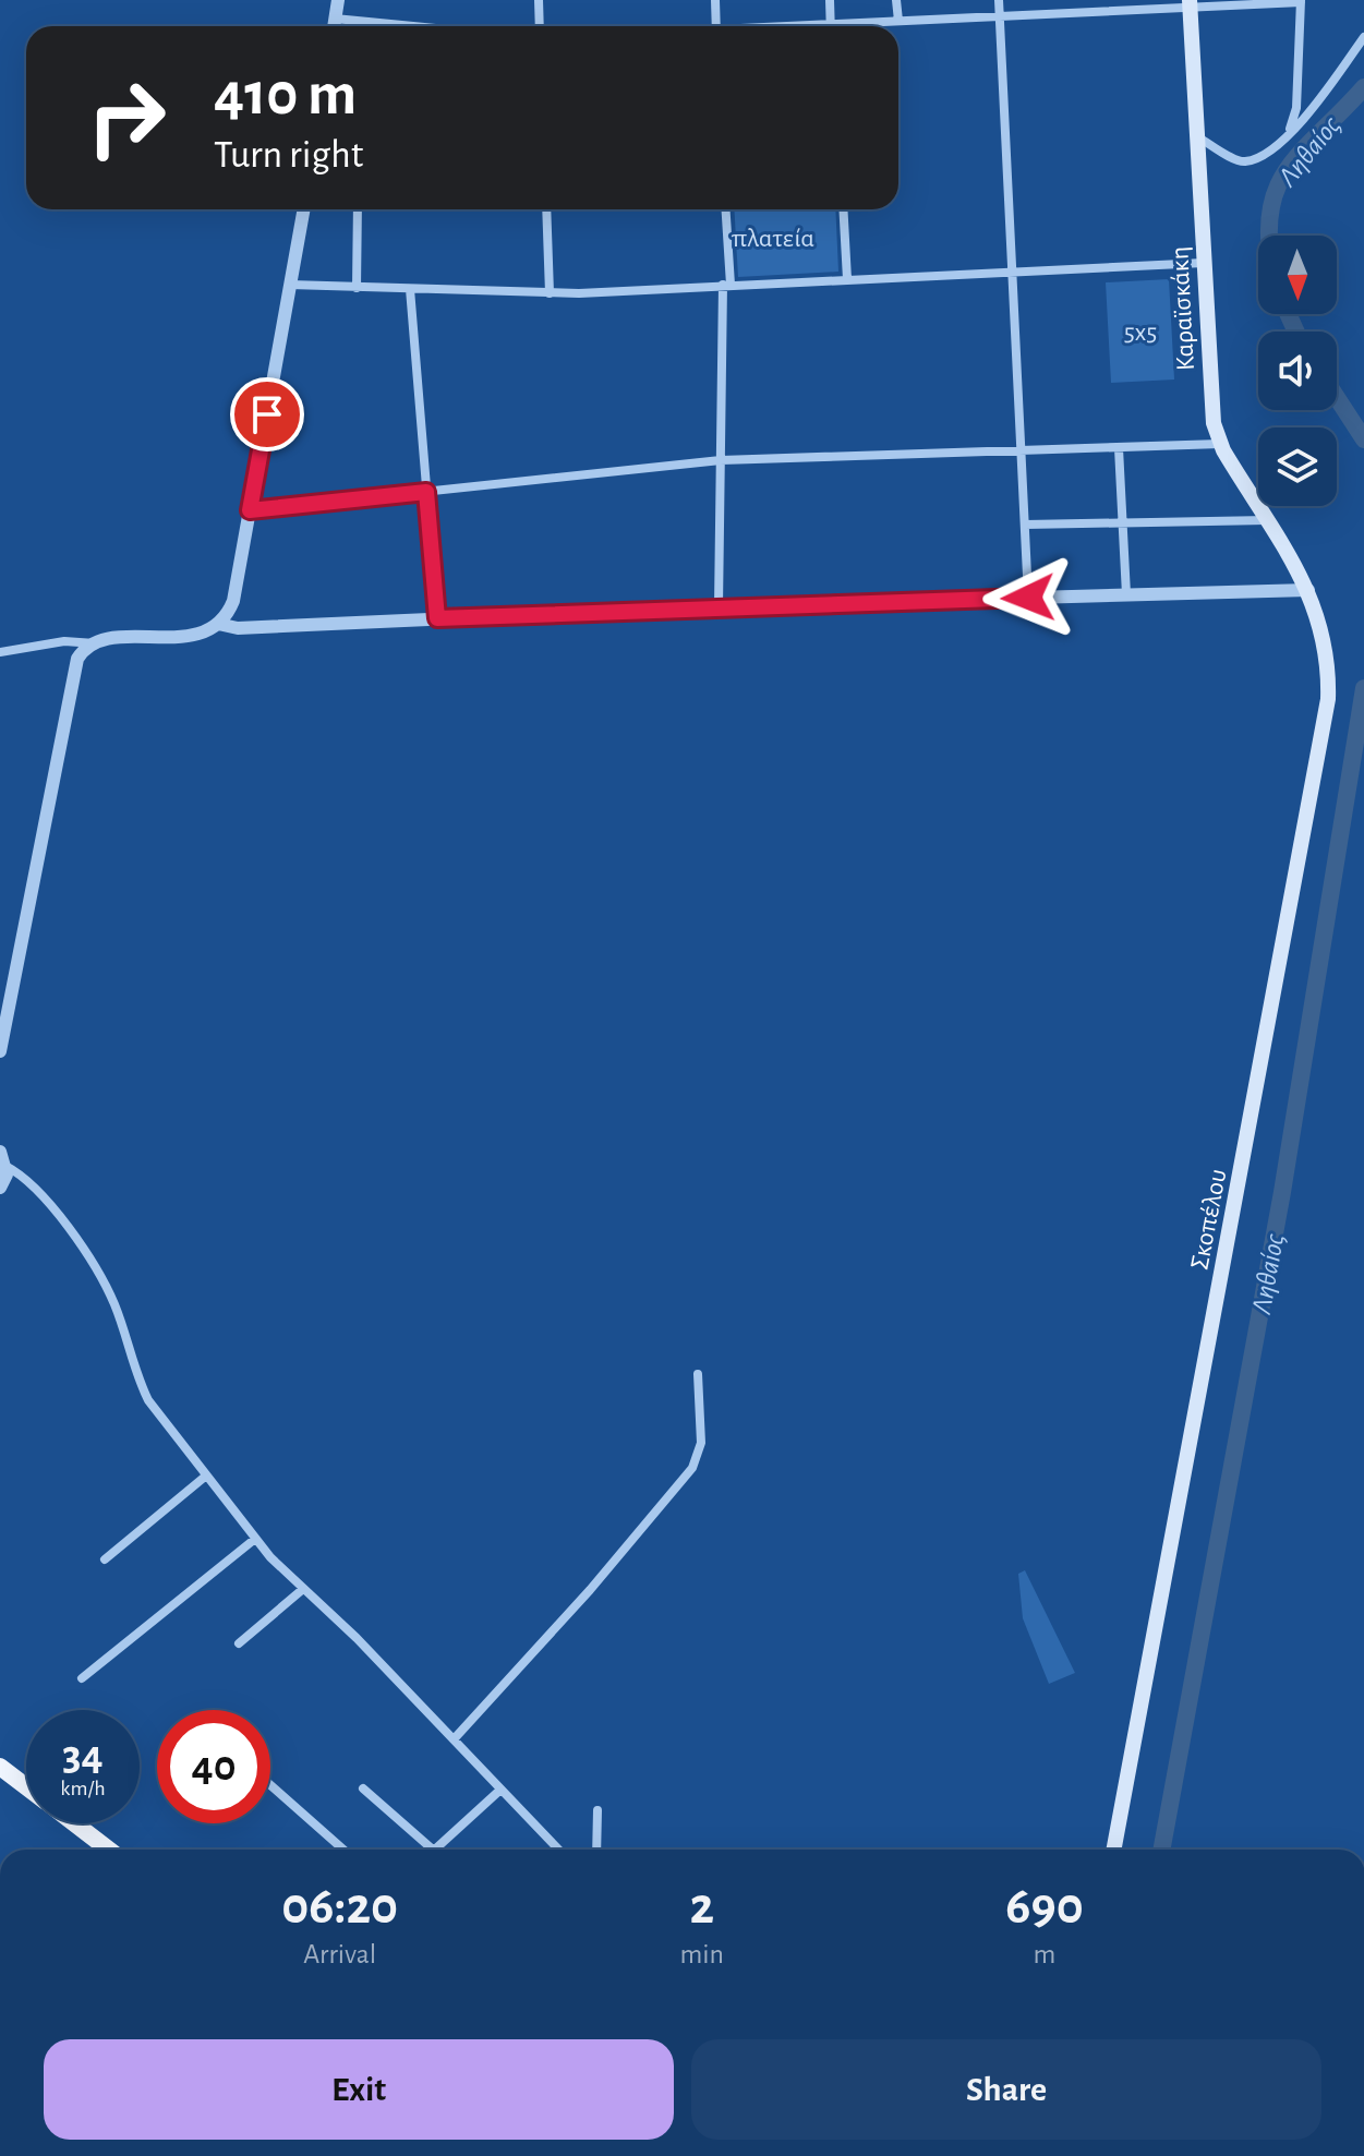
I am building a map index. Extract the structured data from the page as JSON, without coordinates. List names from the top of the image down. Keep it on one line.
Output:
{"streets":{"main road":["Καραϊσκάκη","Σκοπέλου"]},"crossings":[["Καραϊσκάκη","Σκοπέλου"]],"water":["Ληθαίος"],"parks":["πλατεία","5x5"],"north":"bottom","page":{"turn":["410 m","Turn right"],"speed":"34 km/h","limit":"40","eta":["06:20","Arrival","2","min","690","m"],"buttons":["Exit","Share"]}}
